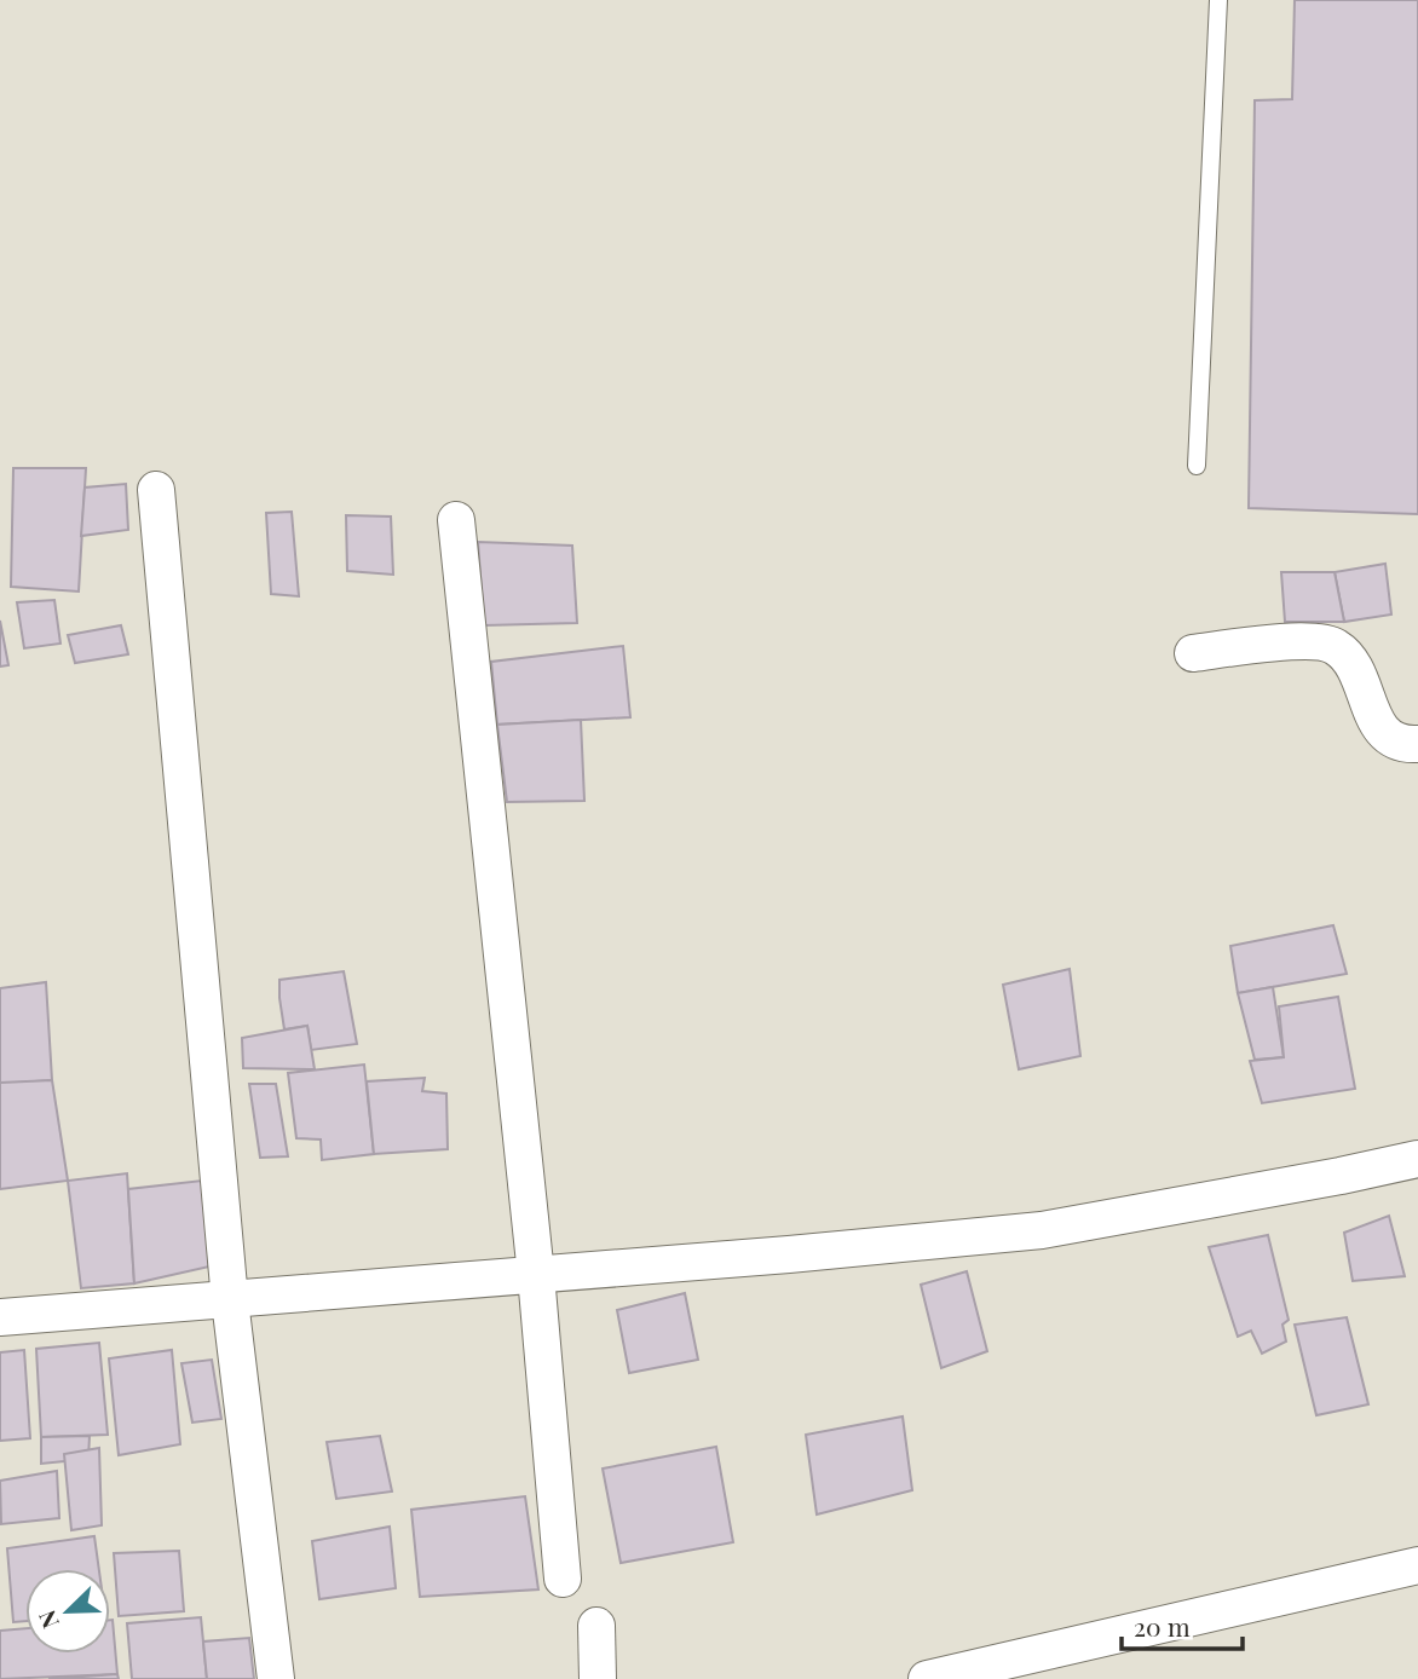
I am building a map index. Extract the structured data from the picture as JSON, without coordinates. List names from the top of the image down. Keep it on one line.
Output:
{"scale_bar":"20 m","north":"bottom left"}
